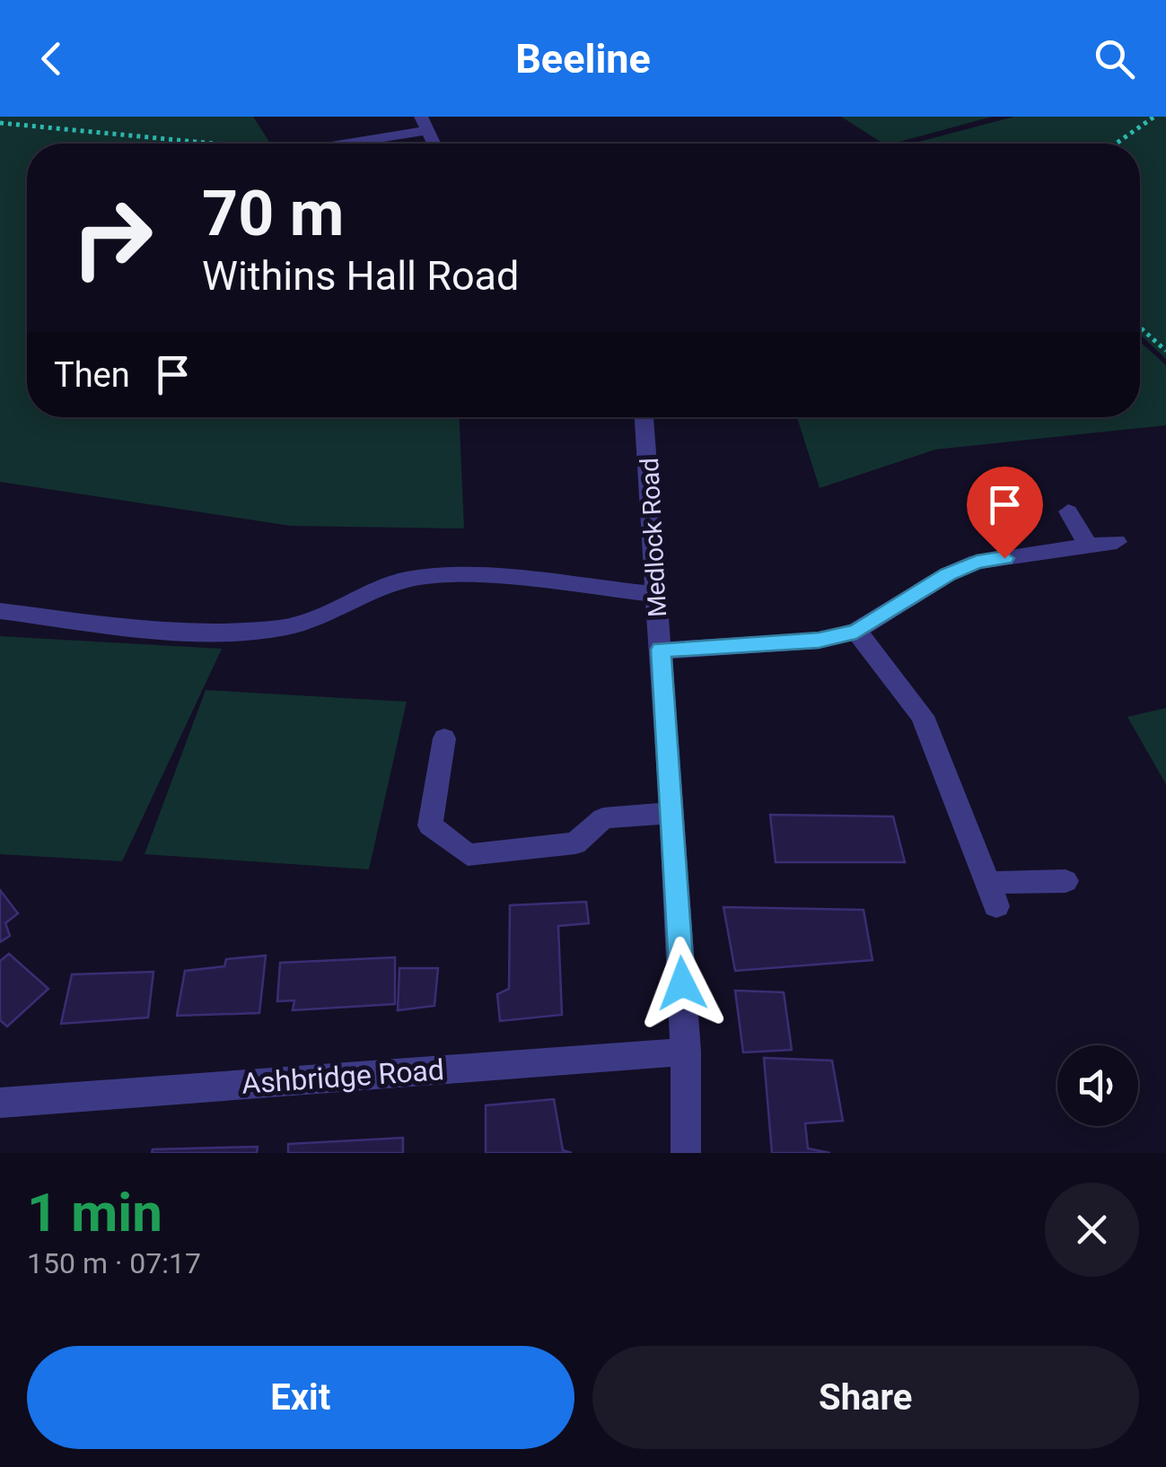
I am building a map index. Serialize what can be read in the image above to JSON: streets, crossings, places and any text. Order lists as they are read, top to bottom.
{
  "streets": {
    "street": ["Medlock Road", "Ashbridge Road"]
  },
  "crossings": [
    ["Medlock Road", "Ashbridge Road"]
  ],
  "page": {
    "header": "Beeline",
    "turn": ["70 m", "Withins Hall Road"],
    "then": "Then",
    "heading": ["1 min", "150 m · 07:17"],
    "buttons": ["Exit", "Share"]
  }
}
